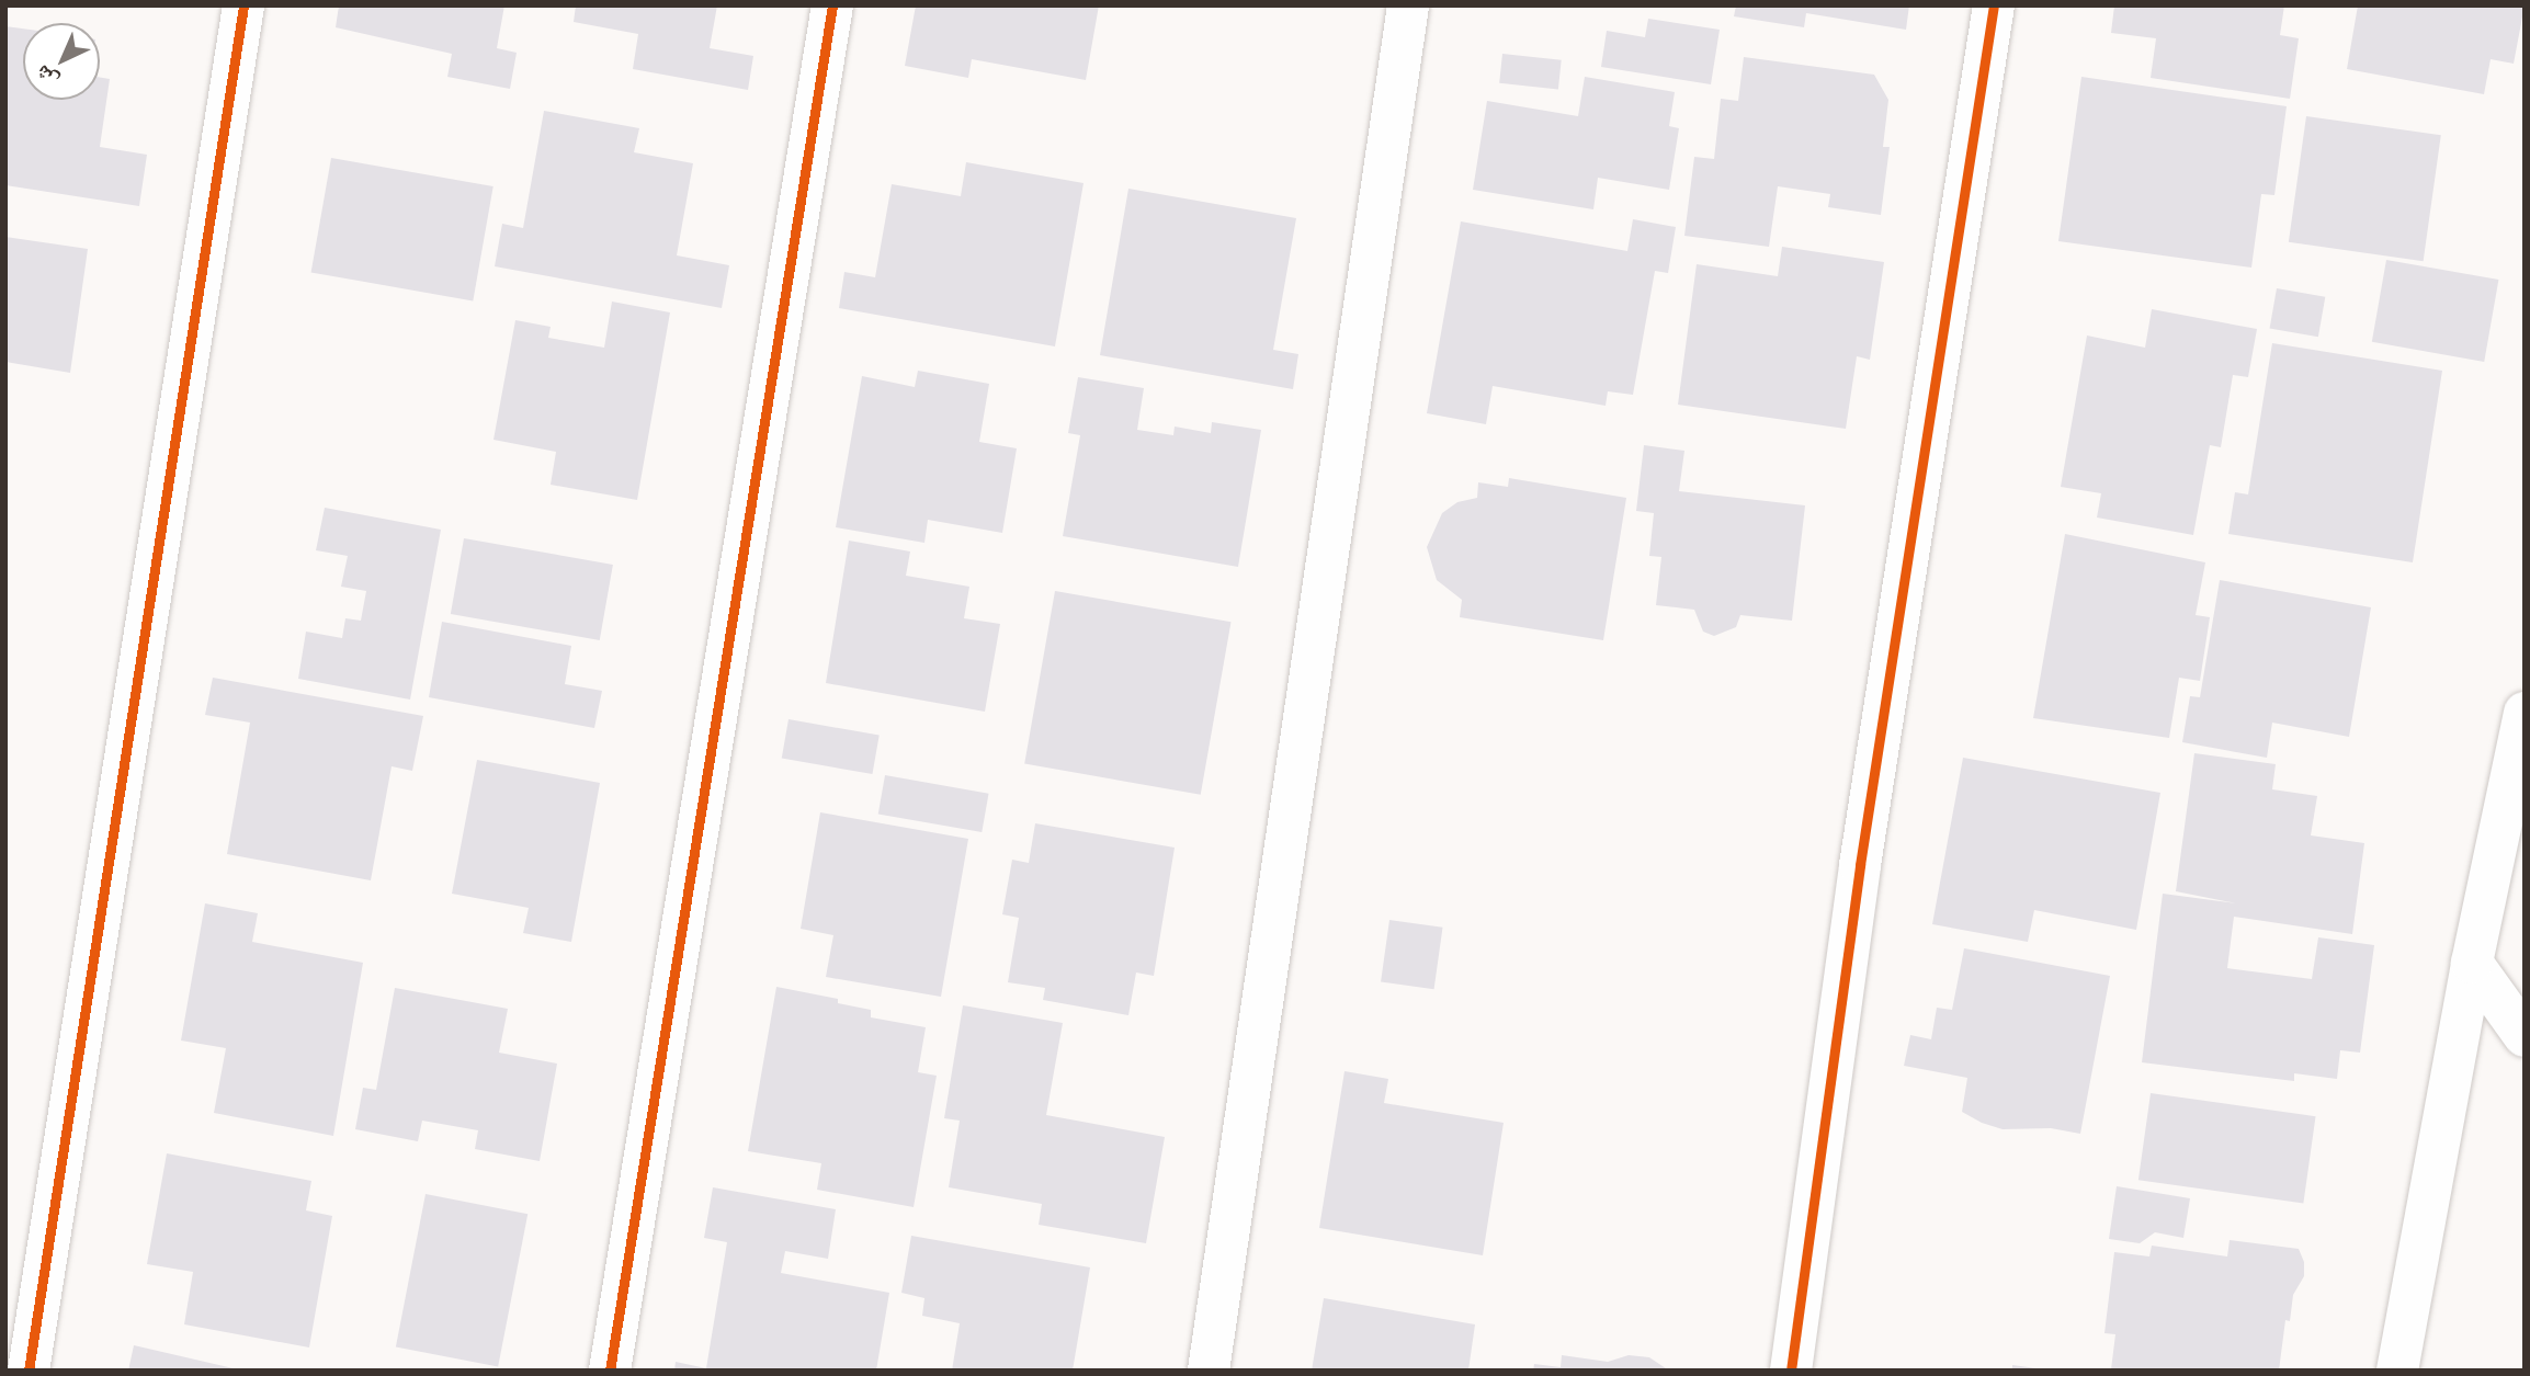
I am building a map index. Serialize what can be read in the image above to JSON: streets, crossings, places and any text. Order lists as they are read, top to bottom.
{
  "north": "bottom left"
}
